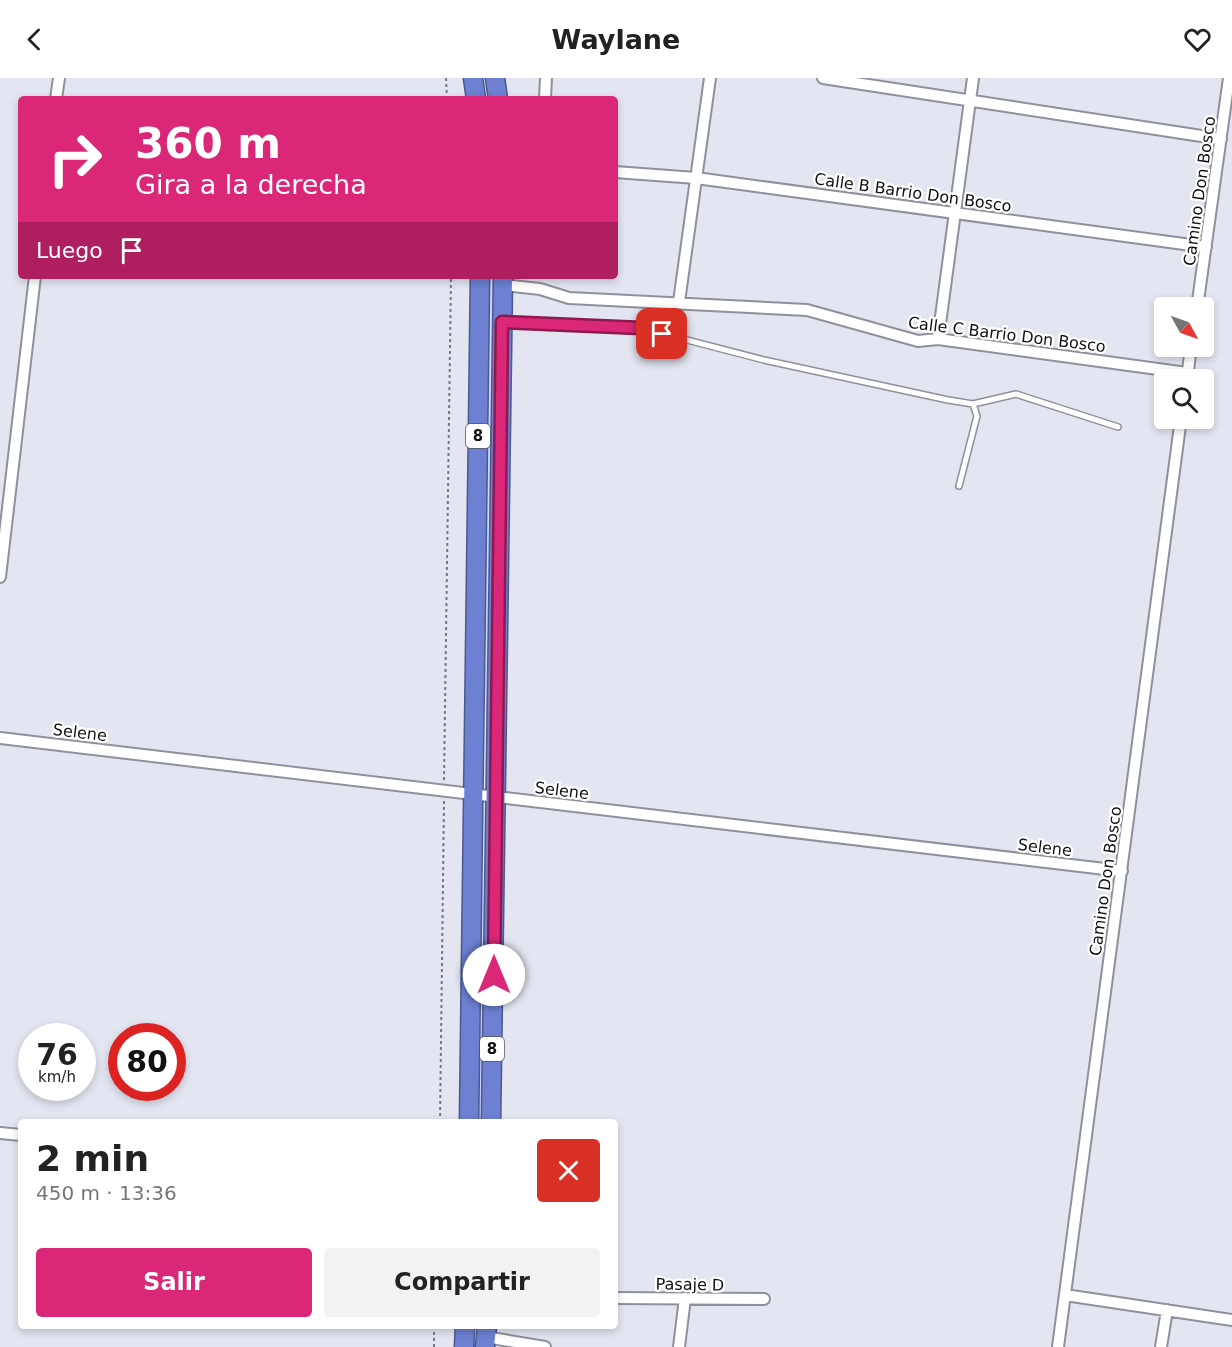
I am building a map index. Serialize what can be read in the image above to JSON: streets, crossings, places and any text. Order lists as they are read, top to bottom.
{
  "streets": {
    "highway": ["8"],
    "street": [
      "Camino Don Bosco",
      "Calle B Barrio Don Bosco",
      "Calle C Barrio Don Bosco",
      "Selene",
      "Pasaje D"
    ]
  },
  "crossings": [
    ["Camino Don Bosco", "Calle B Barrio Don Bosco"],
    ["Camino Don Bosco", "Selene"],
    ["Calle C Barrio Don Bosco", "8"],
    ["8", "Selene"]
  ],
  "north": "bottom right",
  "page": {
    "header": "Waylane",
    "turn": ["360 m", "Gira a la derecha"],
    "then": "Luego",
    "speed": "76 km/h",
    "limit": "80",
    "heading": ["2 min", "450 m · 13:36"],
    "buttons": ["Salir", "Compartir"]
  }
}
